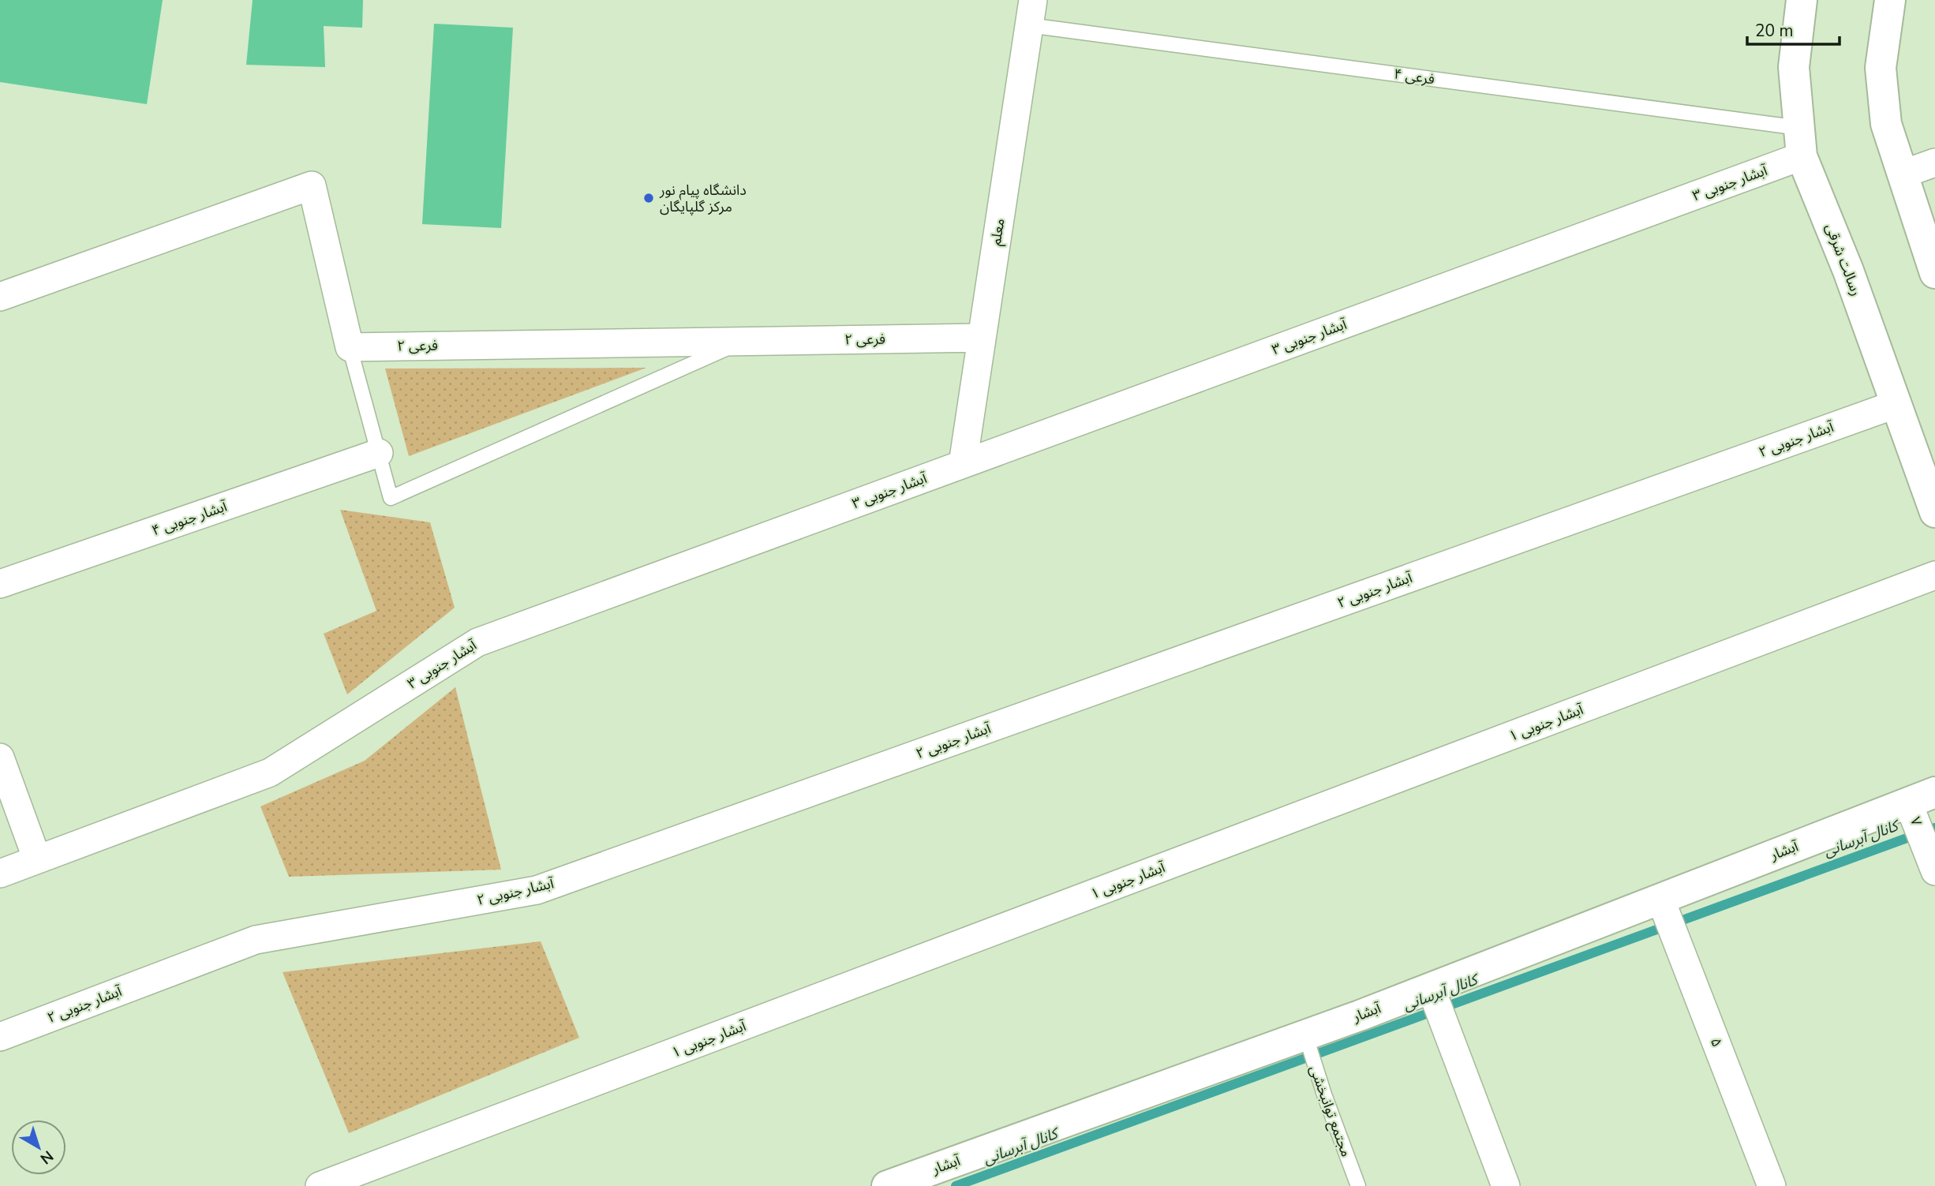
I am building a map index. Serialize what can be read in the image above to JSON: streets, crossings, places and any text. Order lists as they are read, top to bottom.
{
  "streets": {
    "street": [
      "آبشار جنوبی ۳",
      "معلم",
      "رسالت شرقی",
      "فرعی ۲",
      "آبشار جنوبی ۲",
      "آبشار جنوبی ۴",
      "آبشار جنوبی ۱",
      "۷",
      "آبشار",
      "۵"
    ],
    "lane": ["فرعی ۴", "مجتمع توانبخشى"]
  },
  "crossings": [
    ["فرعی ۴", "آبشار جنوبی ۳"],
    ["فرعی ۴", "معلم"],
    ["فرعی ۴", "رسالت شرقی"],
    ["آبشار جنوبی ۳", "معلم"],
    ["آبشار جنوبی ۳", "رسالت شرقی"],
    ["معلم", "فرعی ۲"],
    ["رسالت شرقی", "آبشار جنوبی ۲"],
    ["۷", "آبشار"],
    ["آبشار", "۵"],
    ["آبشار", "مجتمع توانبخشى"]
  ],
  "water": ["کانال آبرسانی"],
  "places": ["دانشگاه پیام نور مرکز گلپایگان"],
  "scale_bar": "20 m",
  "north": "bottom right"
}
